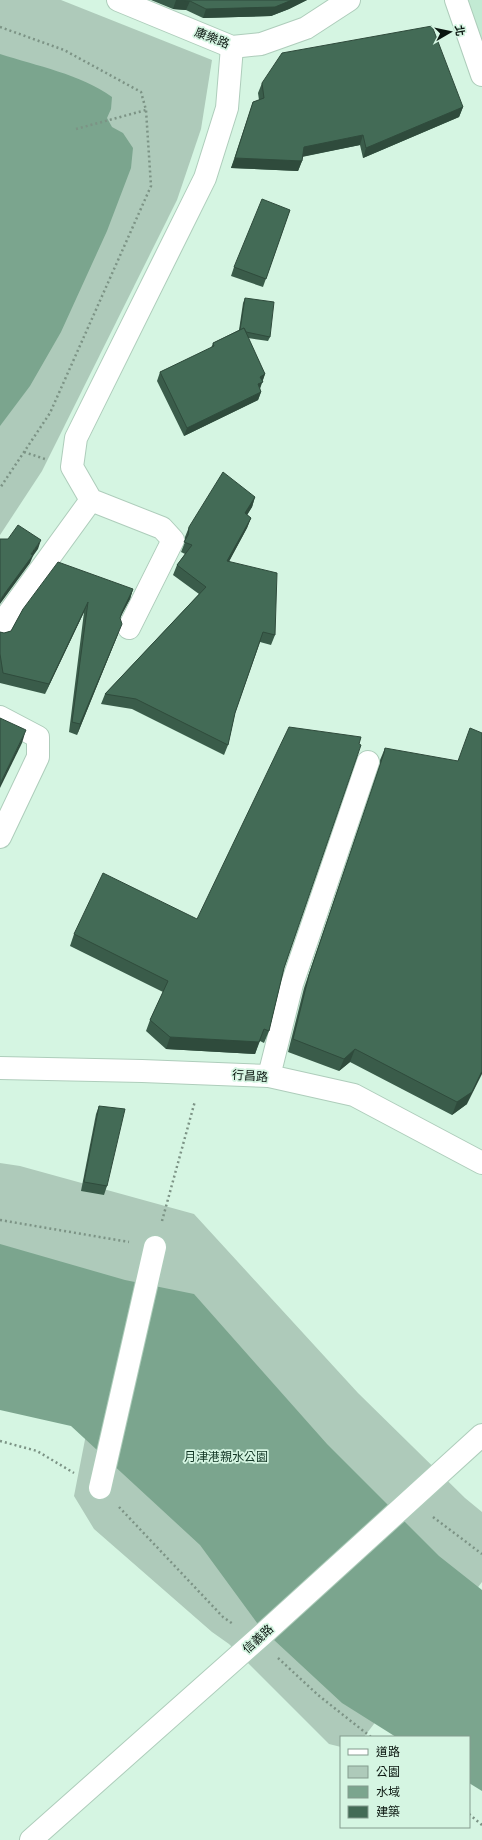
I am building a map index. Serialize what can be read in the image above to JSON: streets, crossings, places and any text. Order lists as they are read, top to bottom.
{
  "streets": {
    "street": ["康樂路", "行昌路", "信義路"]
  },
  "parks": ["月津港親水公園"],
  "legend": [
    "道路",
    "公園",
    "水域",
    "建築"
  ],
  "north": "right"
}
